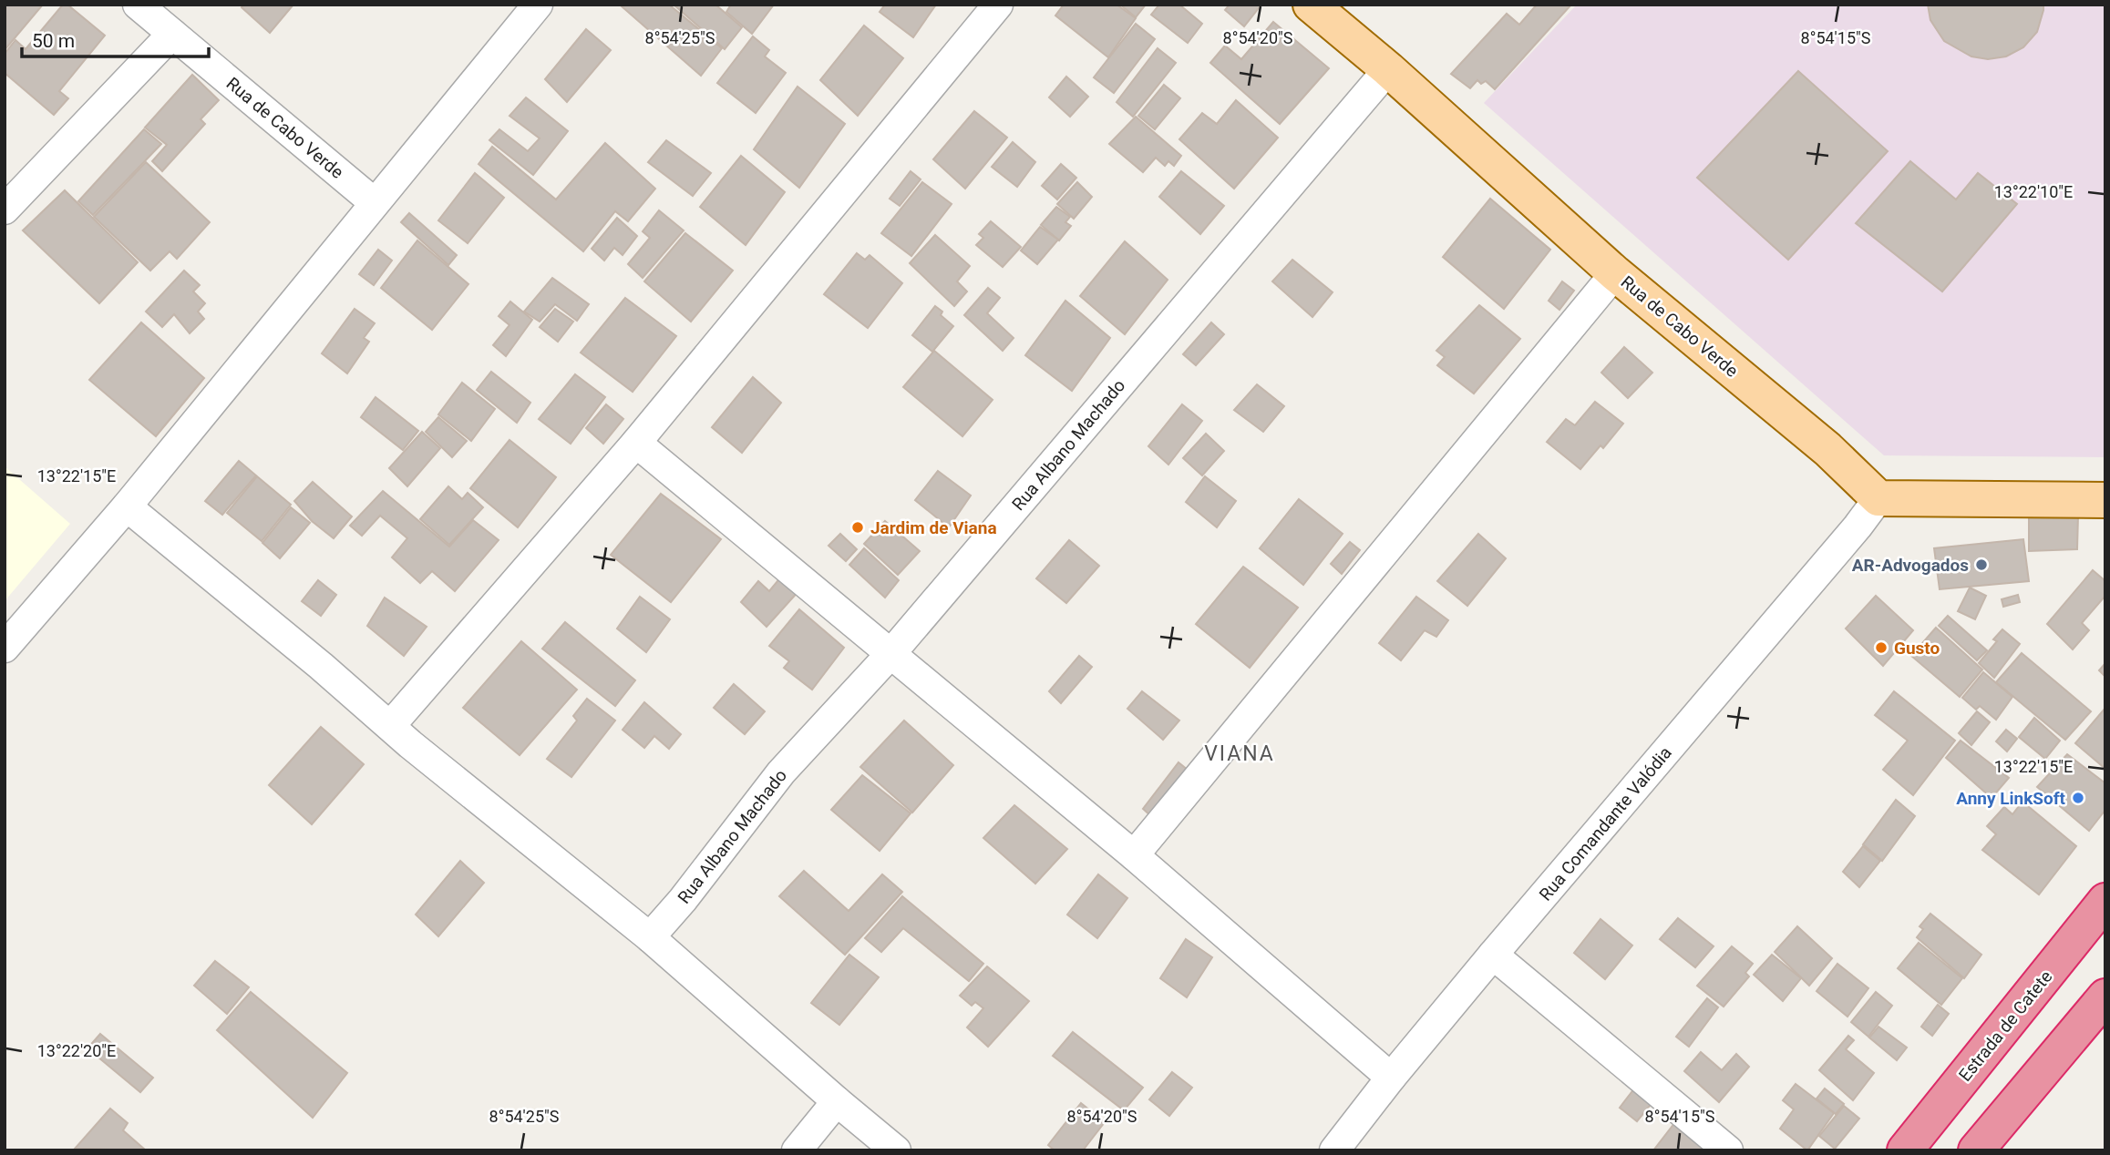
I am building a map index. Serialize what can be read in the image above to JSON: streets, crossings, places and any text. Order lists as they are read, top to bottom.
{
  "streets": {
    "highway": ["Estrada de Catete"],
    "main road": ["Rua de Cabo Verde"],
    "street": ["Rua Albano Machado", "Rua Comandante Valódia"]
  },
  "crossings": [
    ["Rua de Cabo Verde", "Rua Albano Machado"],
    ["Rua de Cabo Verde", "Rua Comandante Valódia"]
  ],
  "districts": ["VIANA"],
  "places": [
    "Jardim de Viana",
    "AR-Advogados",
    "Gusto",
    "Anny LinkSoft"
  ],
  "scale_bar": "50 m",
  "coordinates": [
    "8°54'25\"S",
    "8°54'20\"S",
    "8°54'15\"S",
    "13°22'10\"E",
    "13°22'15\"E",
    "13°22'20\"E"
  ]
}
